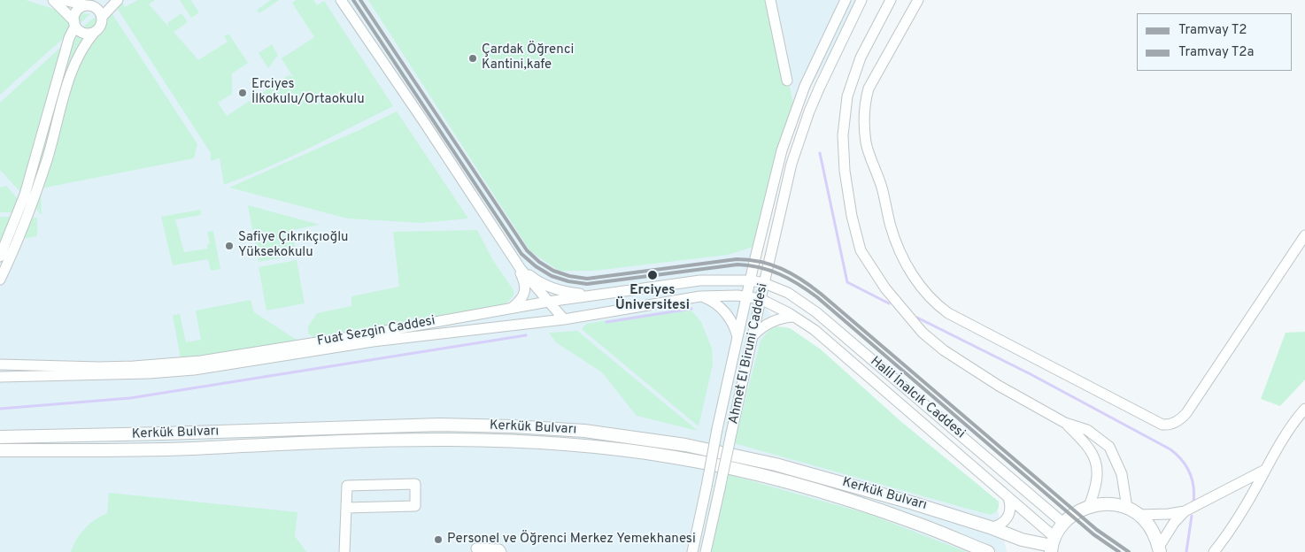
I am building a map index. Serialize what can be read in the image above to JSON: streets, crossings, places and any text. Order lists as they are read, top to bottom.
{
  "streets": {
    "main road": ["Kerkük Bulvarı"],
    "street": ["Fuat Sezgin Caddesi", "Ahmet El Biruni Caddesi", "Halil İnalcık Caddesi"]
  },
  "crossings": [
    ["Fuat Sezgin Caddesi", "Ahmet El Biruni Caddesi"],
    ["Fuat Sezgin Caddesi", "Halil İnalcık Caddesi"],
    ["Ahmet El Biruni Caddesi", "Halil İnalcık Caddesi"],
    ["Halil İnalcık Caddesi", "Kerkük Bulvarı"]
  ],
  "places": [
    "Çardak Öğrenci Kantini,kafe",
    "Erciyes İlkokulu/Ortaokulu",
    "Safiye Çıkrıkçıoğlu Yüksekokulu",
    "Erciyes Üniversitesi",
    "Personel ve Öğrenci Merkez Yemekhanesi"
  ],
  "lines": ["tram line T2", "tram line T2a"],
  "legend": ["Tramvay T2", "Tramvay T2a"]
}
